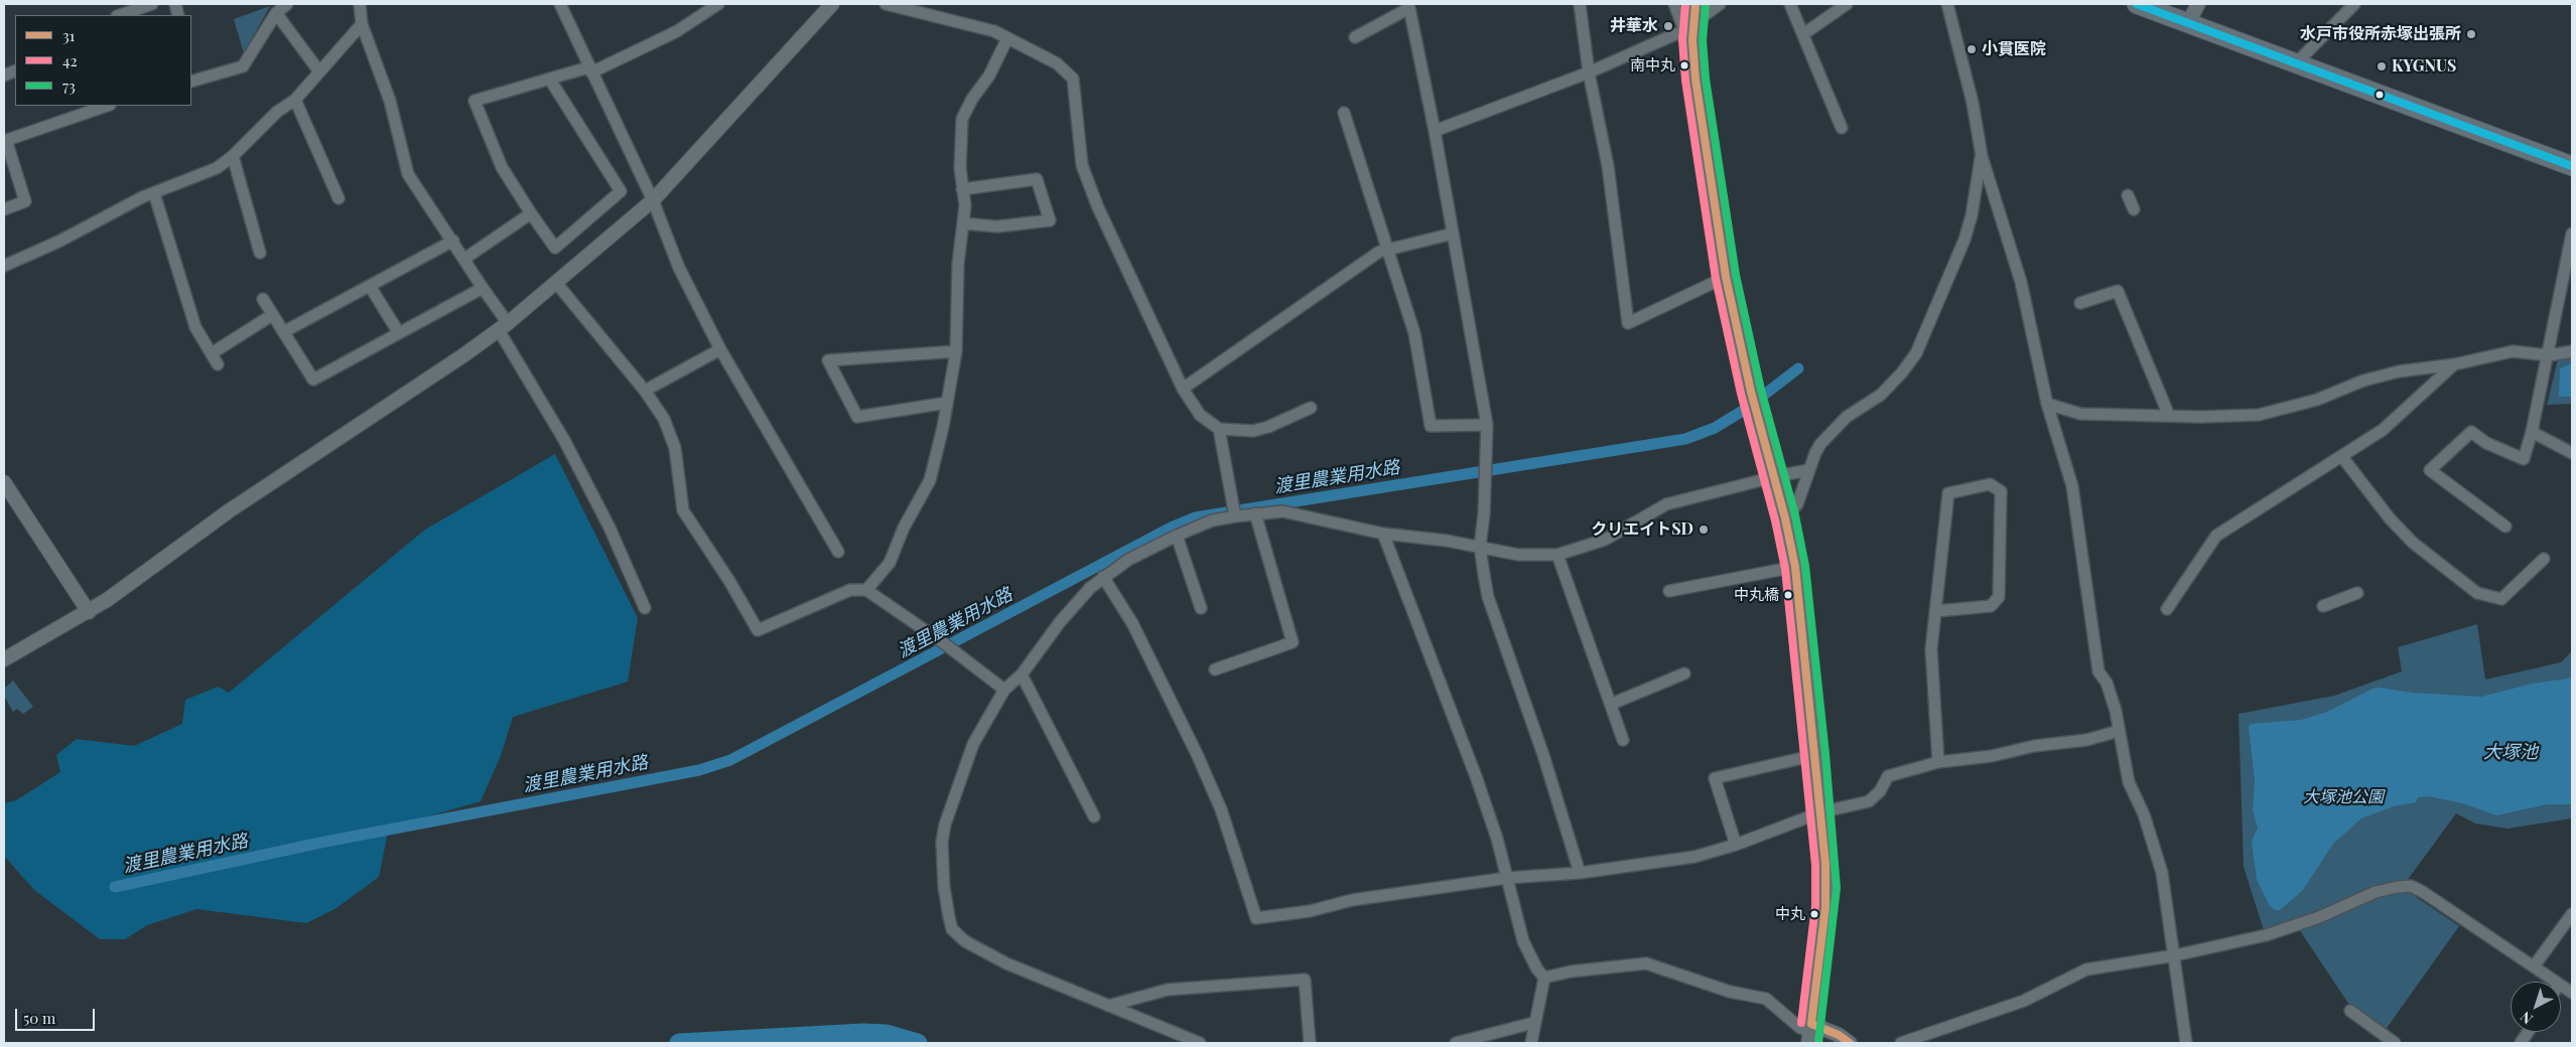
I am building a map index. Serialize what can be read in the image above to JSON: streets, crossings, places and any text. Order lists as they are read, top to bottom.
{
  "water": ["渡里農業用水路", "大塚池"],
  "parks": ["大塚池公園"],
  "places": [
    "井華水",
    "水戸市役所赤塚出張所",
    "小貫医院",
    "南中丸",
    "KYGNUS",
    "クリエイトSD",
    "中丸橋",
    "中丸"
  ],
  "lines": ["transit line 31", "transit line 42", "transit line 73"],
  "legend": ["31", "42", "73"],
  "scale_bar": "50 m",
  "north": "bottom left"
}
